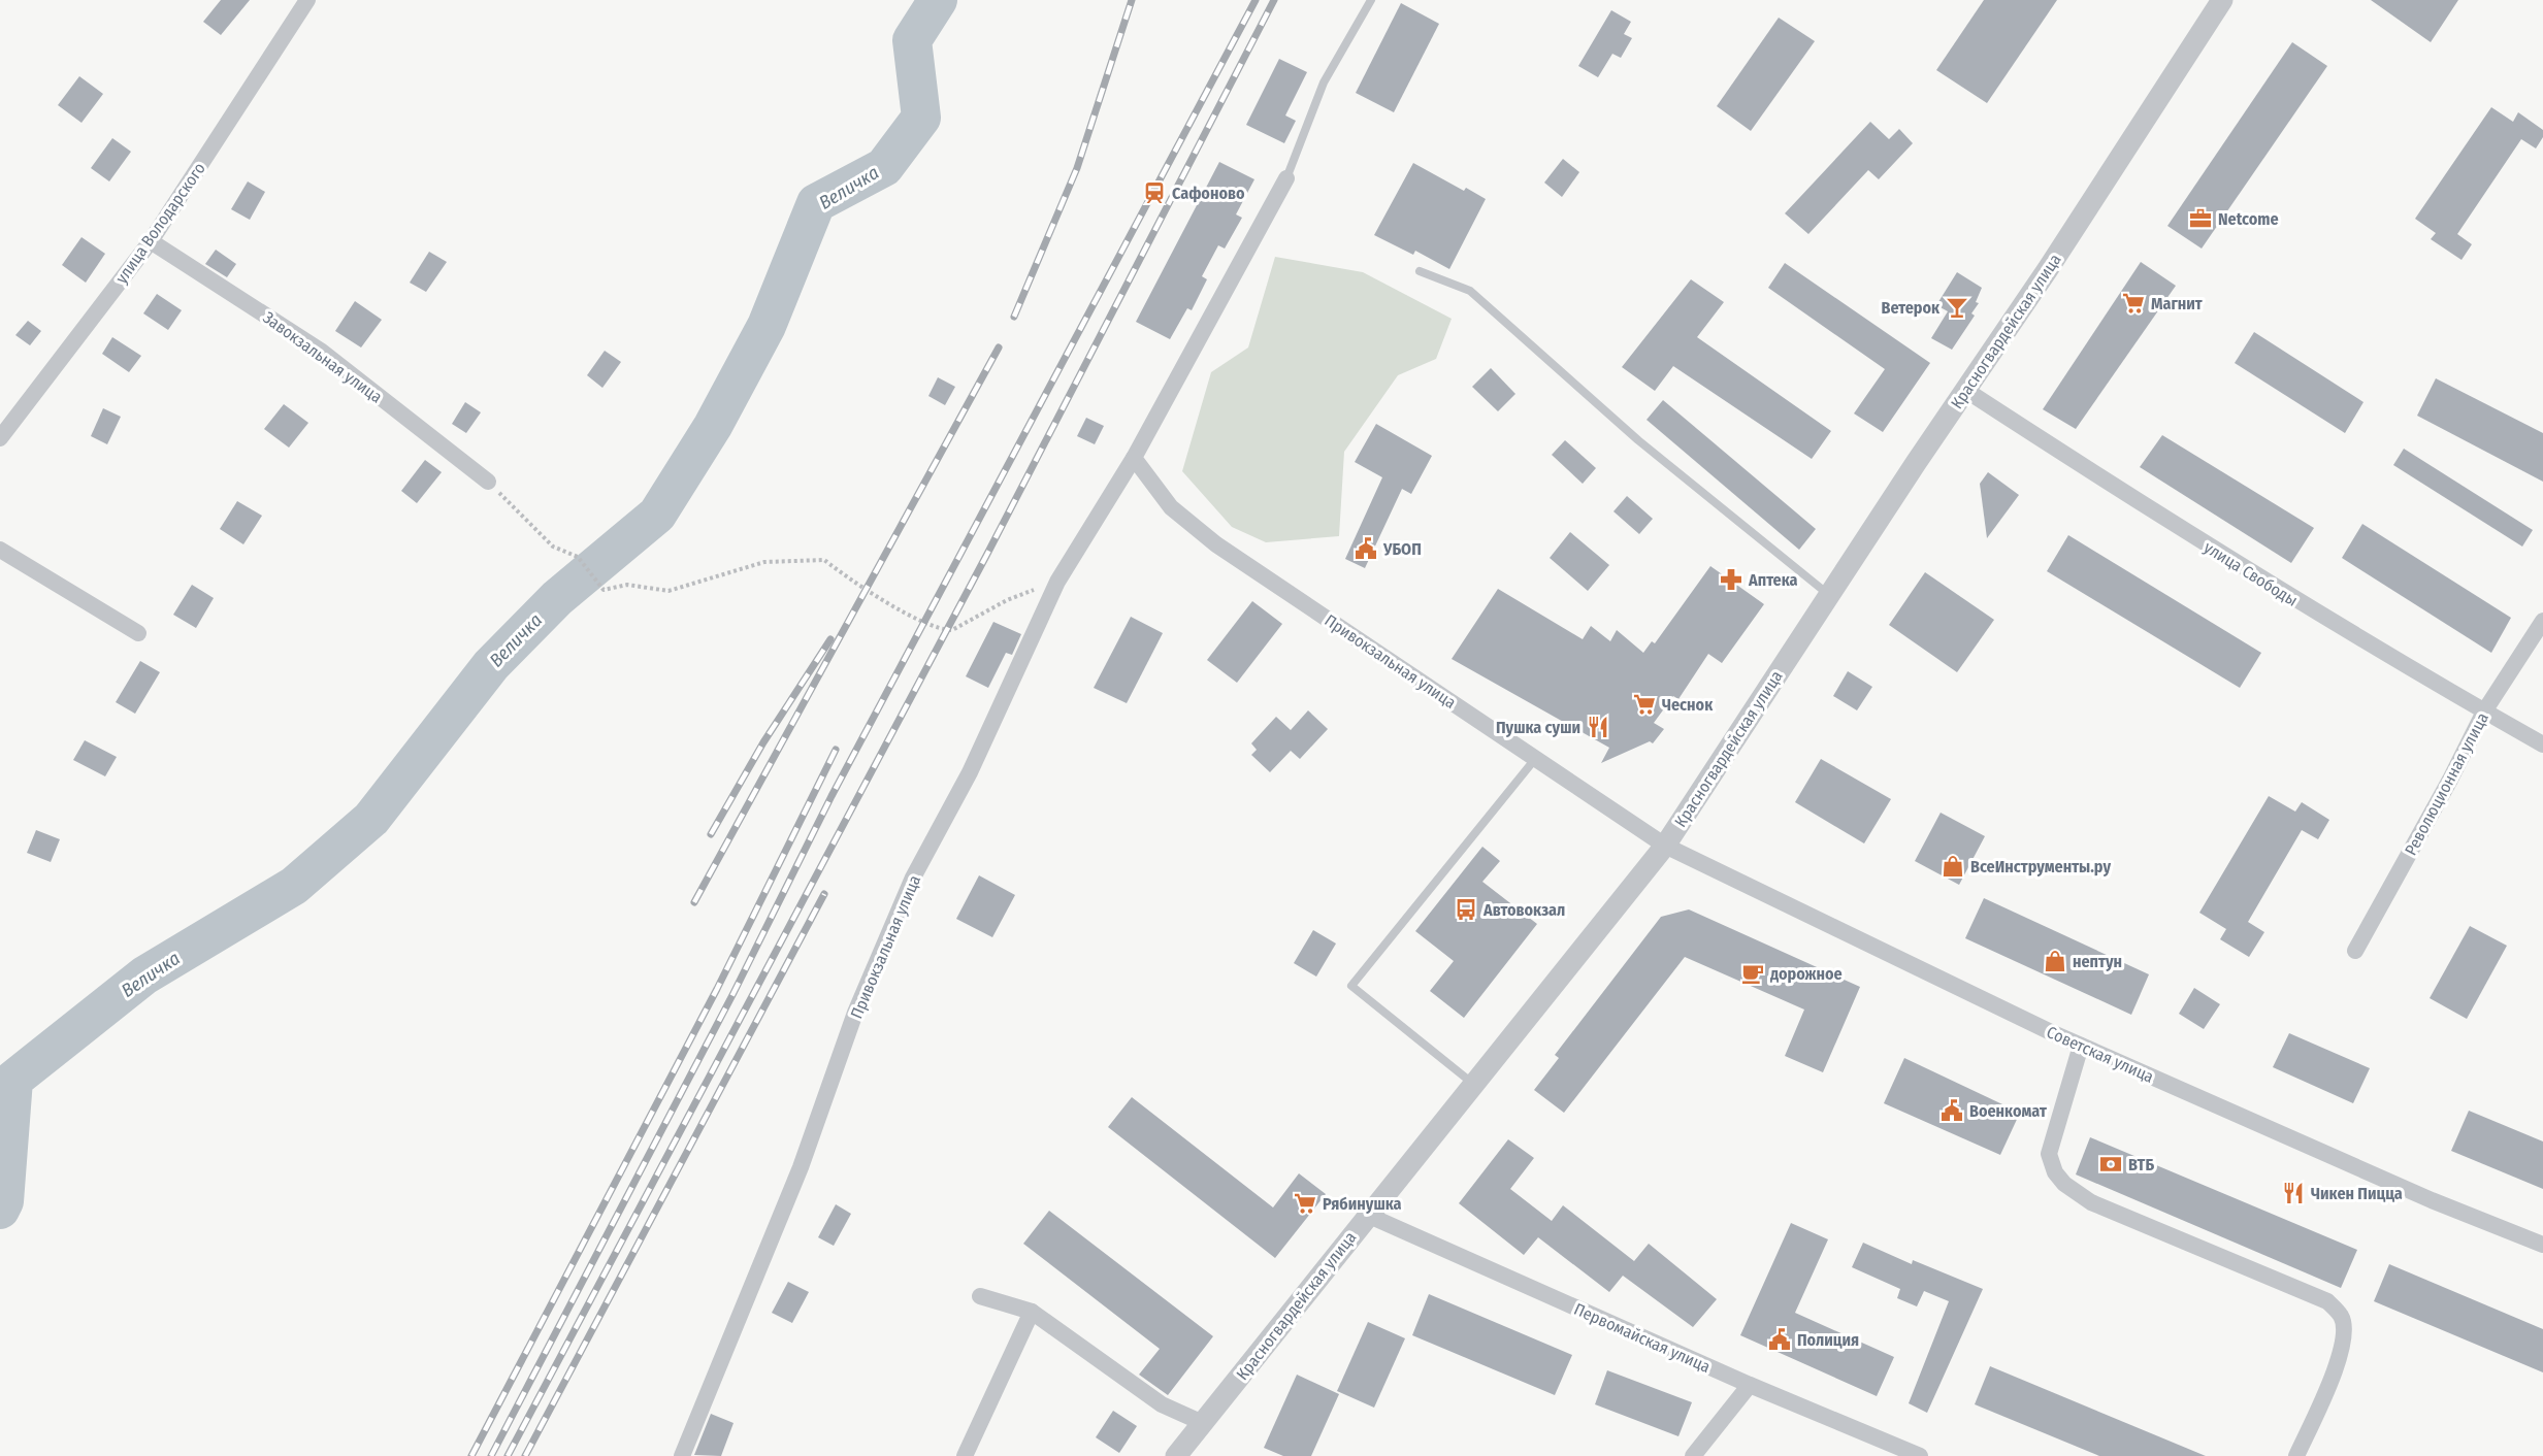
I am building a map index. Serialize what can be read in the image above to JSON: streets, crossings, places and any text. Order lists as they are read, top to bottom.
{
  "streets": {
    "street": [
      "улица Володарского",
      "Красногвардейская улица",
      "Завокзальная улица",
      "улица Свободы",
      "Привокзальная улица",
      "Революционная улица",
      "Советская улица",
      "Первомайская улица"
    ]
  },
  "crossings": [
    ["улица Володарского", "Завокзальная улица"],
    ["Красногвардейская улица", "улица Свободы"],
    ["Красногвардейская улица", "Привокзальная улица"],
    ["Красногвардейская улица", "Советская улица"],
    ["Красногвардейская улица", "Первомайская улица"],
    ["улица Свободы", "Революционная улица"],
    ["Привокзальная улица", "Советская улица"]
  ],
  "water": ["Величка"],
  "places": {
    "station": ["Сафоново"],
    "office": ["Netcome"],
    "supermarket": ["Магнит", "Чеснок", "Рябинушка"],
    "bar": ["Ветерок"],
    "public building": ["УБОП", "Военкомат", "Полиция"],
    "pharmacy": ["Аптека"],
    "restaurant": ["Пушка суши", "Чикен Пицца"],
    "shop": ["ВсеИнструменты.ру", "нептун"],
    "bus stop": ["Автовокзал"],
    "cafe": ["дорожное"],
    "bank": ["ВТБ"]
  }
}
